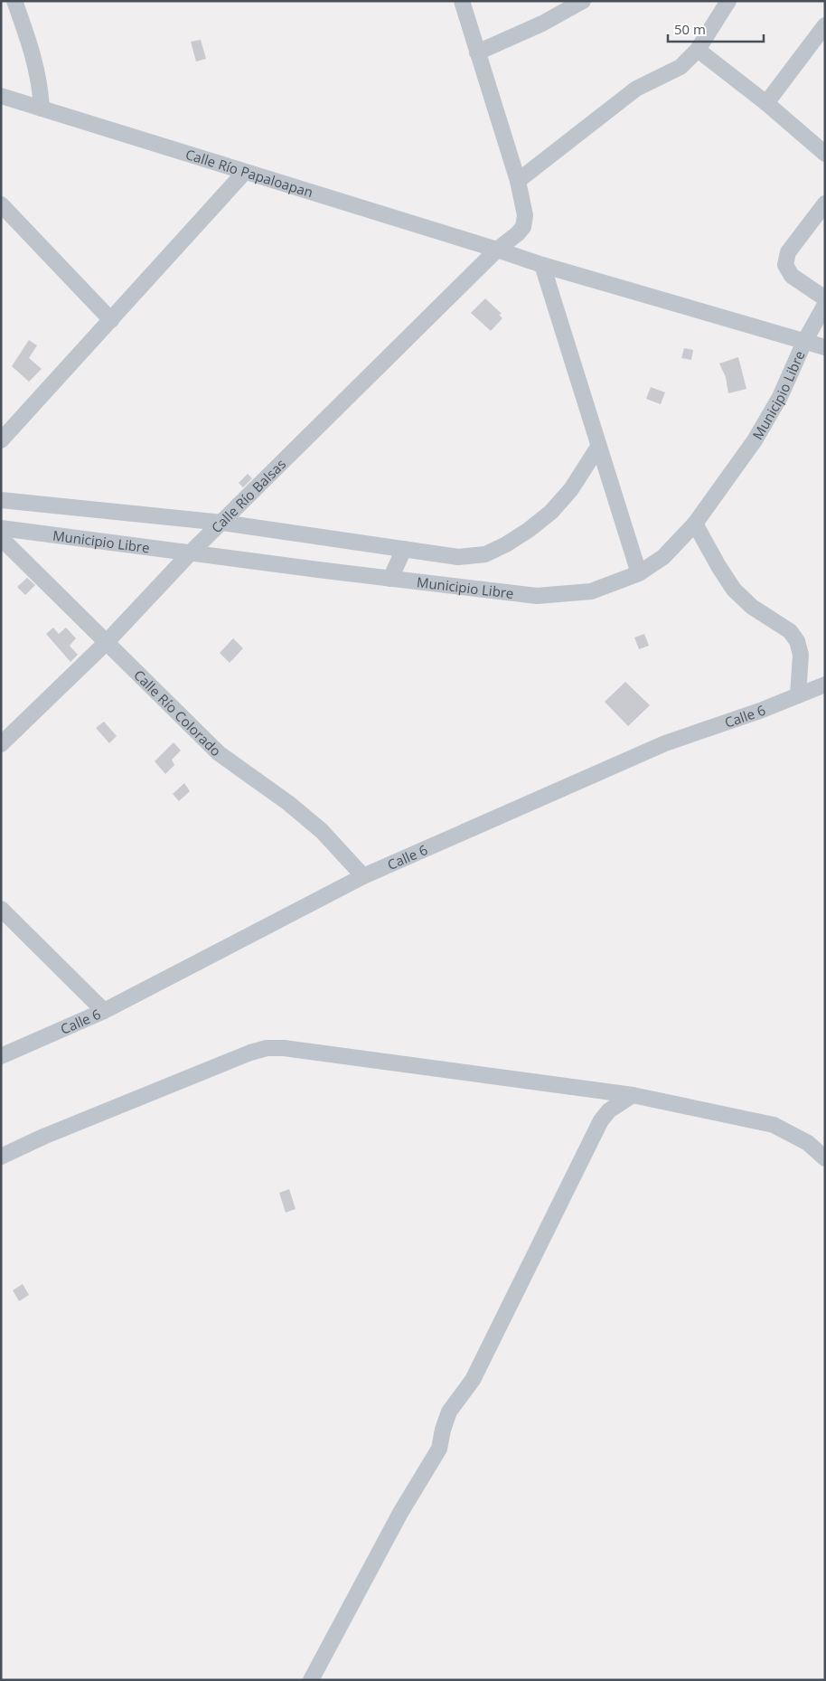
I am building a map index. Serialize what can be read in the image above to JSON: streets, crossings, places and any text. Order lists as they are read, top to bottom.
{
  "streets": {
    "street": [
      "Calle Río Papaloapan",
      "Municipio Libre",
      "Calle Río Balsas",
      "Calle Río Colorado",
      "Calle 6"
    ]
  },
  "crossings": [
    ["Calle Río Papaloapan", "Municipio Libre"],
    ["Calle Río Papaloapan", "Calle Río Balsas"],
    ["Municipio Libre", "Calle Río Balsas"],
    ["Calle Río Balsas", "Calle Río Colorado"],
    ["Calle Río Colorado", "Calle 6"]
  ],
  "scale_bar": "50 m"
}
